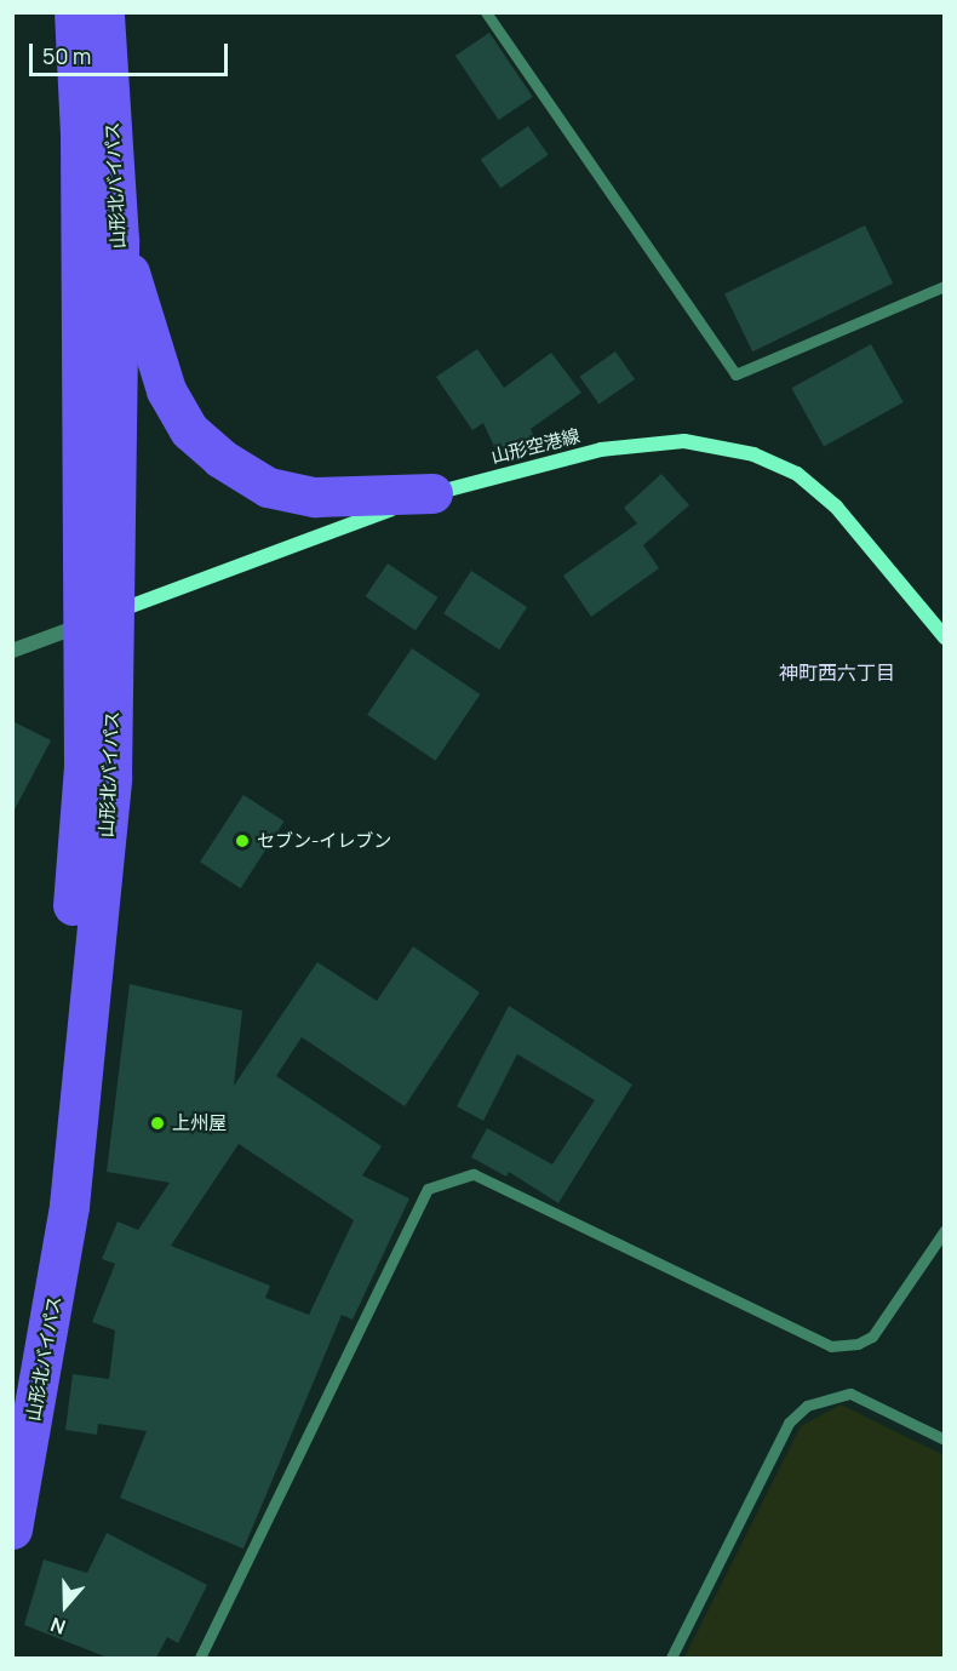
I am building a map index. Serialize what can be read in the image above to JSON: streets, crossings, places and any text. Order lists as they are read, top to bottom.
{
  "streets": {
    "highway": ["山形北バイパス"],
    "main road": ["山形空港線"]
  },
  "crossings": [
    ["山形北バイパス", "山形空港線"]
  ],
  "districts": ["神町西六丁目"],
  "places": ["セブン-イレブン", "上州屋"],
  "scale_bar": "50 m",
  "north": "bottom"
}
